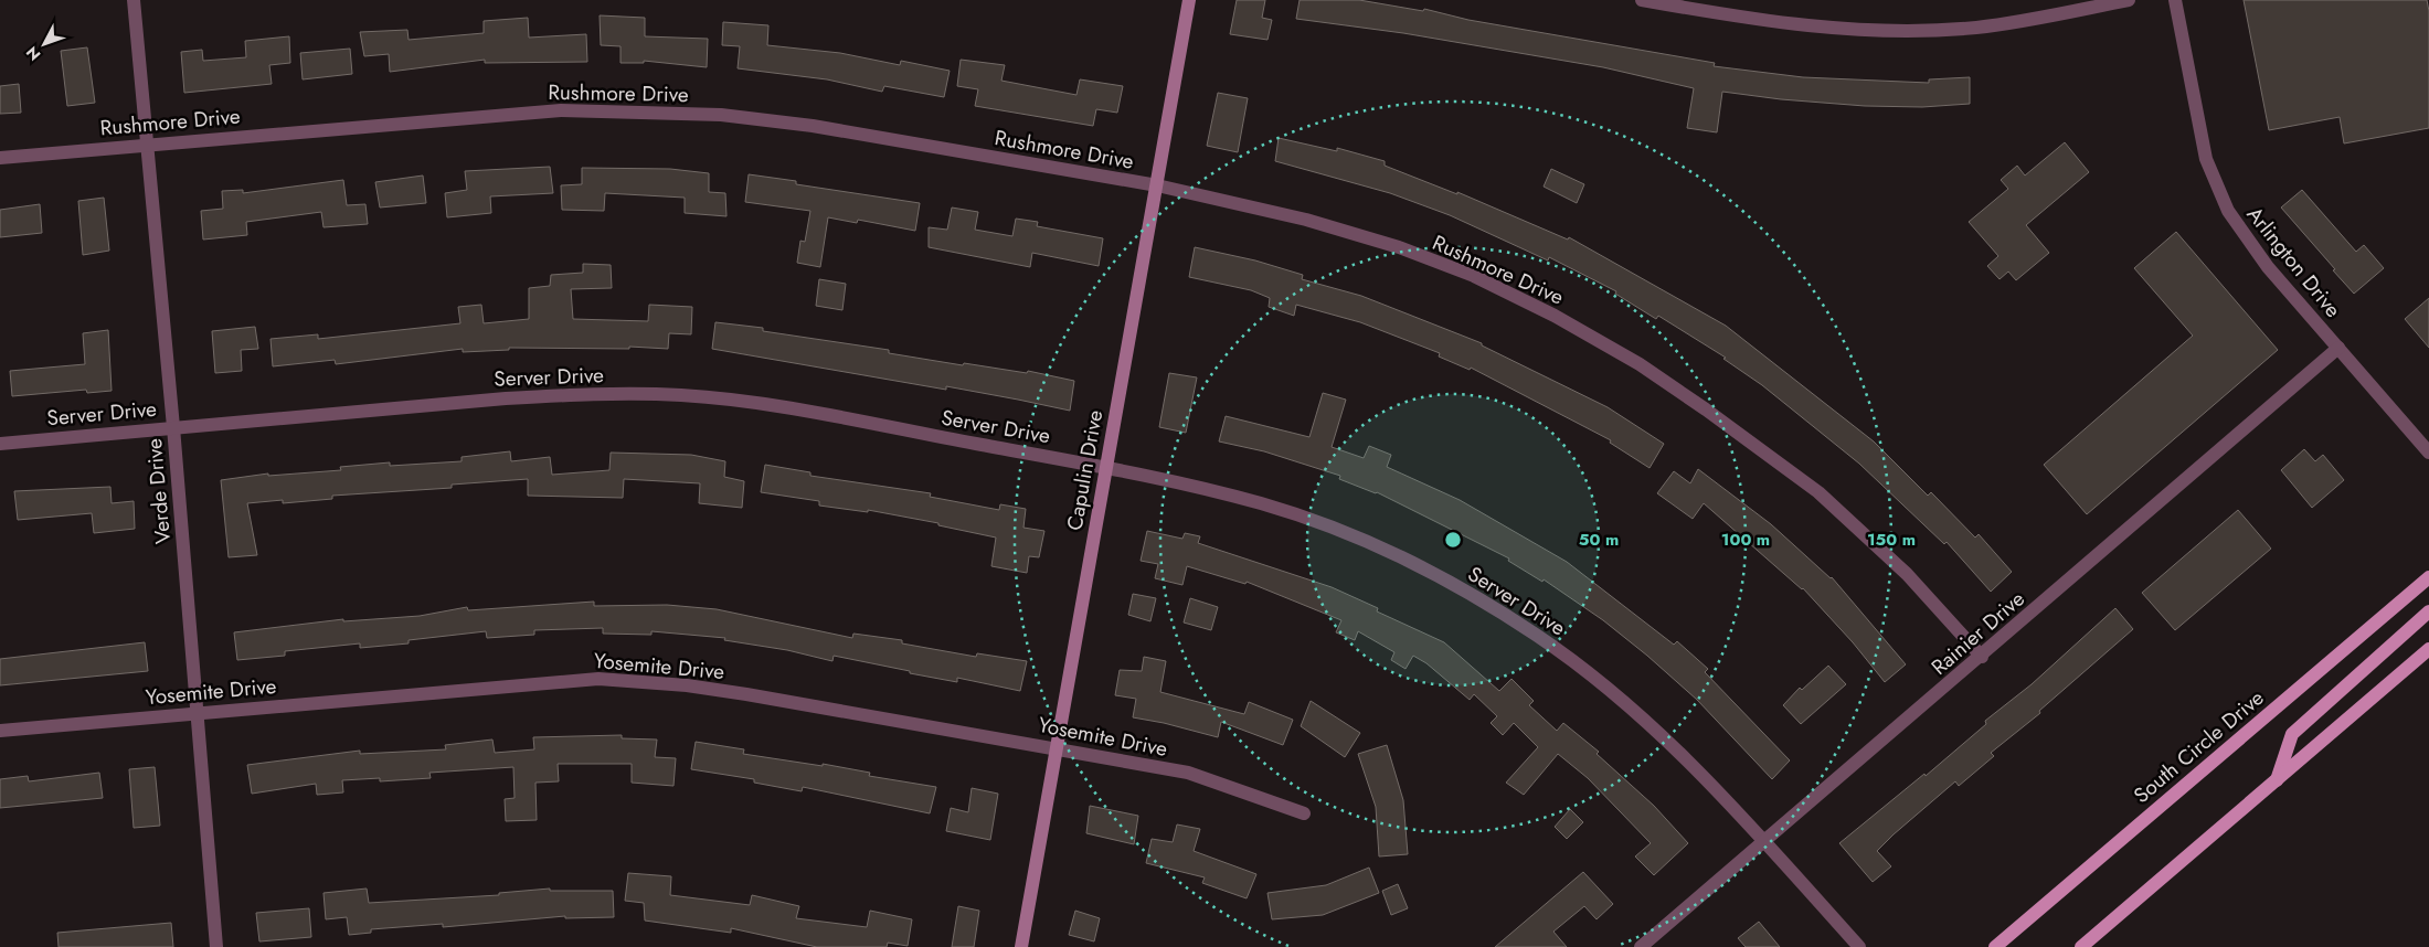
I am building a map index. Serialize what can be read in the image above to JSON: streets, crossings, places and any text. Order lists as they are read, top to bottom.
{
  "streets": {
    "main road": ["South Circle Drive"],
    "street": [
      "Rushmore Drive",
      "Arlington Drive",
      "Server Drive",
      "Capulin Drive",
      "Verde Drive",
      "Rainier Drive",
      "Yosemite Drive"
    ]
  },
  "crossings": [
    ["Rushmore Drive", "Capulin Drive"],
    ["Rushmore Drive", "Verde Drive"],
    ["Rushmore Drive", "Rainier Drive"],
    ["Arlington Drive", "Rainier Drive"],
    ["Server Drive", "Capulin Drive"],
    ["Server Drive", "Verde Drive"],
    ["Server Drive", "Rainier Drive"],
    ["Capulin Drive", "Yosemite Drive"],
    ["Verde Drive", "Yosemite Drive"]
  ],
  "north": "bottom left",
  "rings": ["50 m", "100 m", "150 m"]
}
